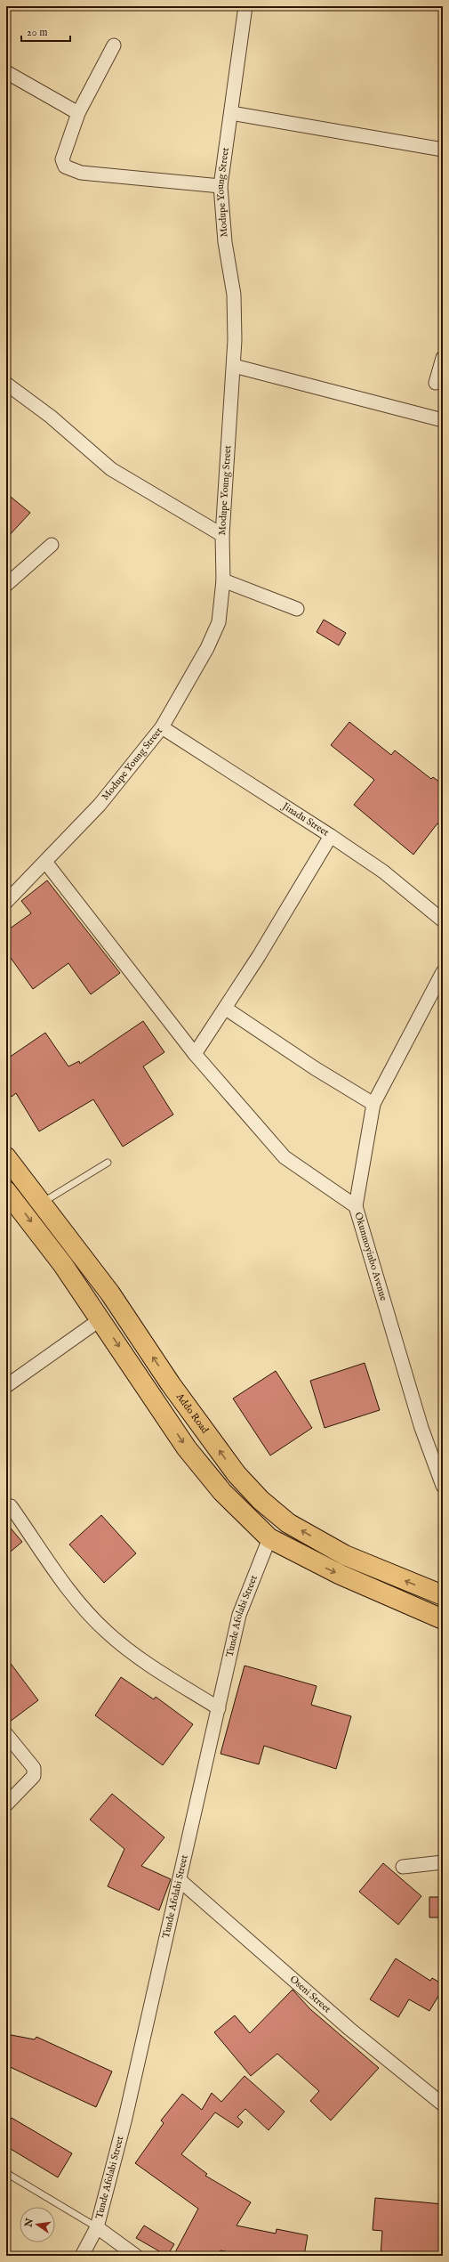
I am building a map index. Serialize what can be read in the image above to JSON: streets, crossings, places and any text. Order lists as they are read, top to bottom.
{
  "streets": {
    "main road": ["Addo Road"],
    "street": [
      "Modupe Young Street",
      "Jinadu Street",
      "Okunmoyinbo Avenue",
      "Tunde Afolabi Street",
      "Oseni Street"
    ]
  },
  "crossings": [
    ["Modupe Young Street", "Jinadu Street"],
    ["Tunde Afolabi Street", "Oseni Street"]
  ],
  "scale_bar": "20 m",
  "north": "left"
}
